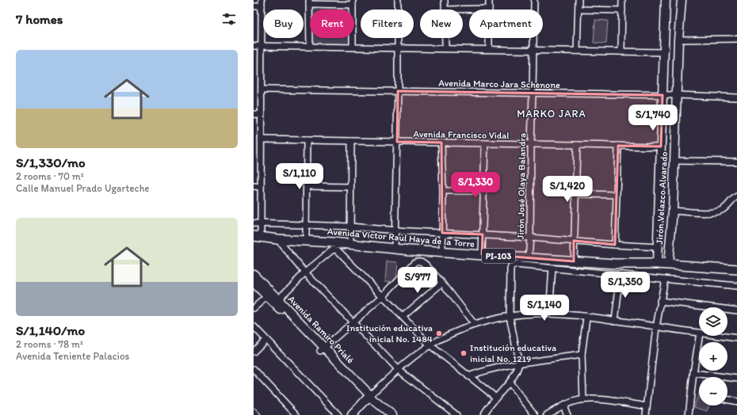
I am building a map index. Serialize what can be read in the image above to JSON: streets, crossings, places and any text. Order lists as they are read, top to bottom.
{
  "streets": {
    "main road": ["Avenida Víctor Raúl Haya de la Torre", "PI-103"],
    "street": [
      "Avenida Marco Jara Schenone",
      "Avenida Francisco Vidal",
      "Jirón José Olaya Balandra",
      "Jirón Velazco Alvarado",
      "Avenida Ramiro Prialé"
    ]
  },
  "crossings": [
    ["Avenida Marco Jara Schenone", "Jirón José Olaya Balandra"],
    ["Avenida Marco Jara Schenone", "Jirón Velazco Alvarado"],
    ["Avenida Francisco Vidal", "Jirón José Olaya Balandra"],
    ["Avenida Francisco Vidal", "Jirón Velazco Alvarado"],
    ["Jirón José Olaya Balandra", "Avenida Víctor Raúl Haya de la Torre"],
    ["Jirón Velazco Alvarado", "Avenida Víctor Raúl Haya de la Torre"]
  ],
  "districts": ["MARKO JARA"],
  "places": ["Institución educativa inicial No. 1484", "Institución educativa inicial No. 1219"],
  "page": {
    "heading": "7 homes",
    "chip": [
      "Buy",
      "Rent",
      "Filters",
      "New",
      "Apartment"
    ],
    "list": [
      {
        "name": "S/1,330/mo",
        "note": "2 rooms · 70 m² · Calle Manuel Prado Ugarteche"
      },
      {
        "name": "S/1,140/mo",
        "note": "2 rooms · 78 m² · Avenida Teniente Palacios"
      }
    ],
    "price": [
      "S/1,740",
      "S/1,110",
      "S/1,330",
      "S/1,420",
      "S/977",
      "S/1,350",
      "S/1,140"
    ],
    "map_buttons": ["+", "−"]
  }
}
